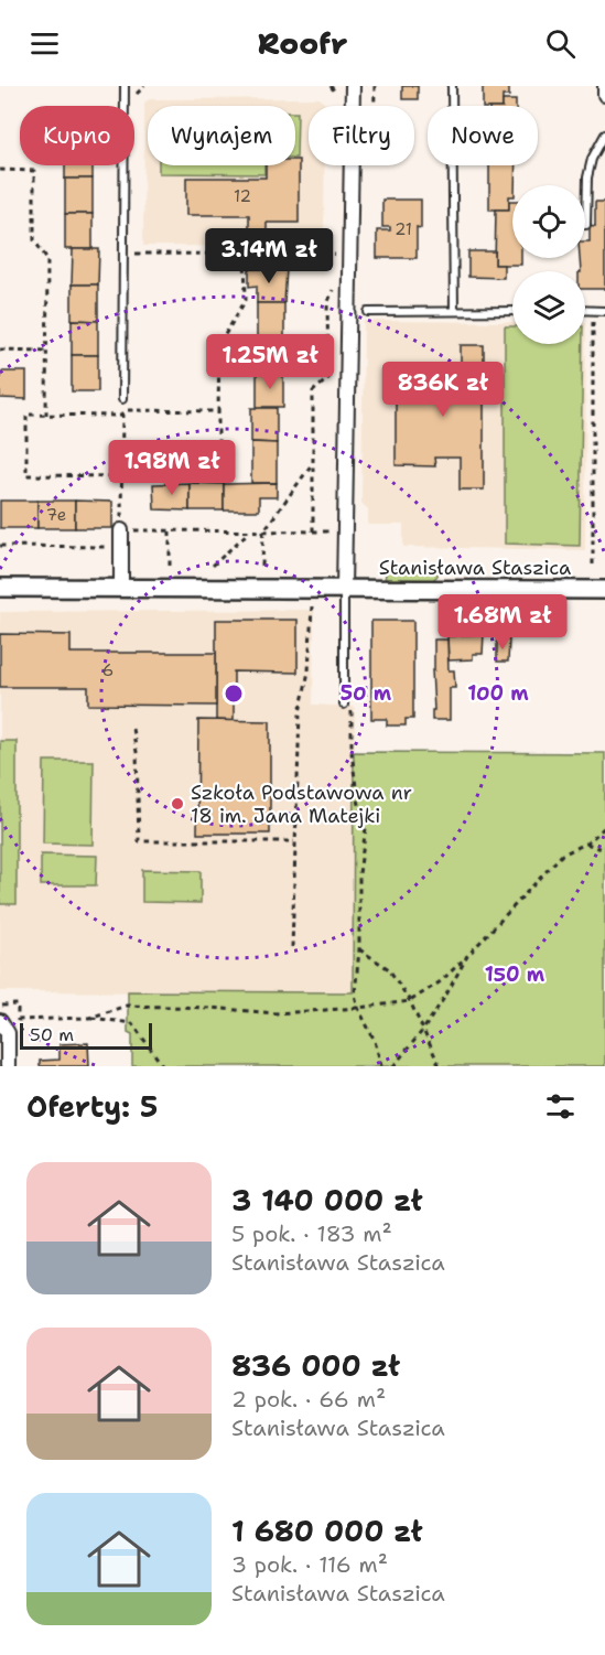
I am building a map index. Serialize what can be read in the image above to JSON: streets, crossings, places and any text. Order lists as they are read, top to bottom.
{
  "streets": {
    "street": ["Stanisława Staszica"]
  },
  "places": ["Szkoła Podstawowa nr 18 im. Jana Matejki"],
  "house_numbers": [
    "12",
    "21",
    "7e",
    "6"
  ],
  "scale_bar": "50 m",
  "page": {
    "header": "Roofr",
    "chip": [
      "Kupno",
      "Wynajem",
      "Filtry",
      "Nowe"
    ],
    "price": [
      "3.14M zł",
      "1.25M zł",
      "836K zł",
      "1.98M zł",
      "1.68M zł"
    ],
    "scale": "50 m",
    "heading": "Oferty: 5",
    "list": [
      {
        "name": "3 140 000 zł",
        "note": "5 pok. · 183 m² · Stanisława Staszica"
      },
      {
        "name": "836 000 zł",
        "note": "2 pok. · 66 m² · Stanisława Staszica"
      },
      {
        "name": "1 680 000 zł",
        "note": "3 pok. · 116 m² · Stanisława Staszica"
      }
    ]
  },
  "rings": ["50 m", "100 m", "150 m"]
}
